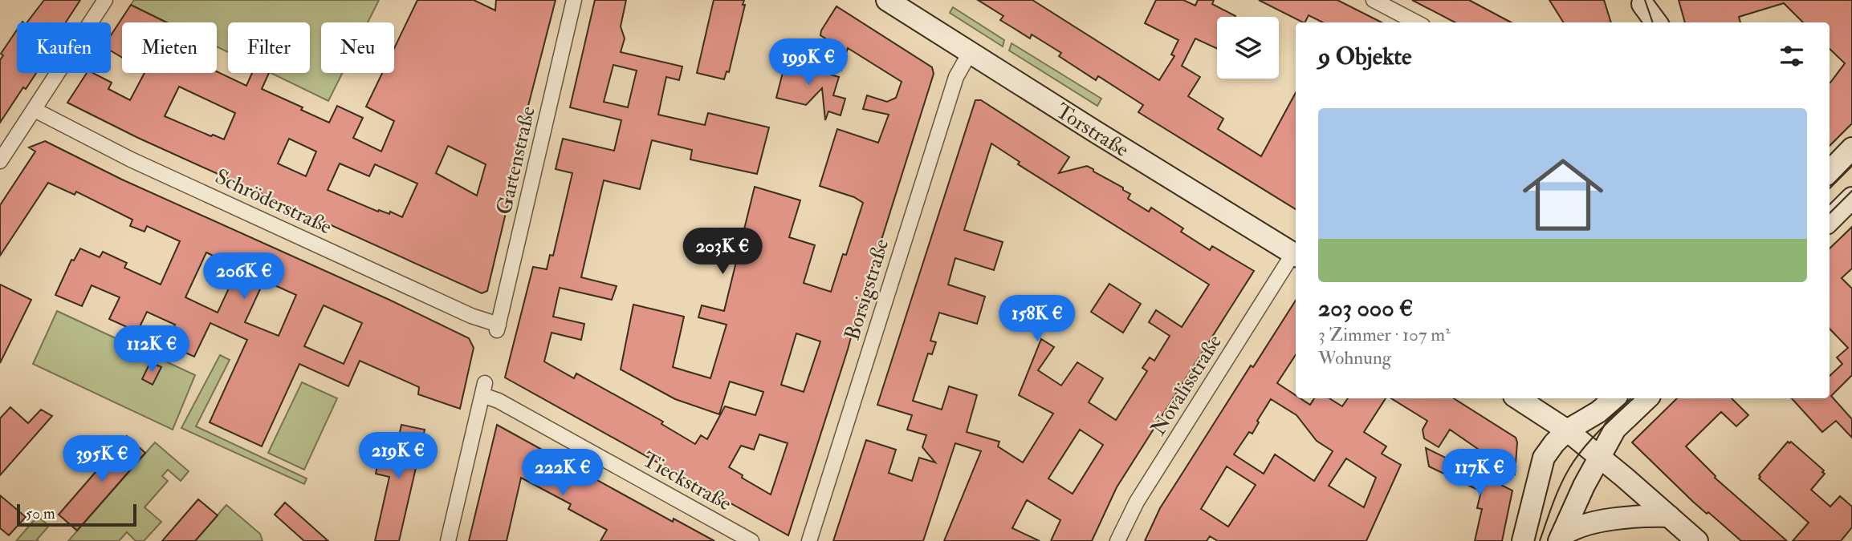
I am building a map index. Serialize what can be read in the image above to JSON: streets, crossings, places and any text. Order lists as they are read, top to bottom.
{
  "streets": {
    "main road": ["Torstraße"],
    "street": [
      "Gartenstraße",
      "Schröderstraße",
      "Borsigstraße",
      "Novalisstraße",
      "Tieckstraße"
    ]
  },
  "crossings": [
    ["Torstraße", "Borsigstraße"],
    ["Torstraße", "Novalisstraße"],
    ["Gartenstraße", "Schröderstraße"]
  ],
  "scale_bar": "50 m",
  "page": {
    "chip": [
      "Kaufen",
      "Mieten",
      "Filter",
      "Neu"
    ],
    "heading": "9 Objekte",
    "price": [
      "199K €",
      "203K €",
      "206K €",
      "158K €",
      "112K €",
      "219K €",
      "395K €",
      "222K €",
      "117K €"
    ],
    "list": [
      {
        "name": "203 000 €",
        "note": "3 Zimmer · 107 m² · Wohnung"
      }
    ],
    "scale": "50 m"
  }
}
